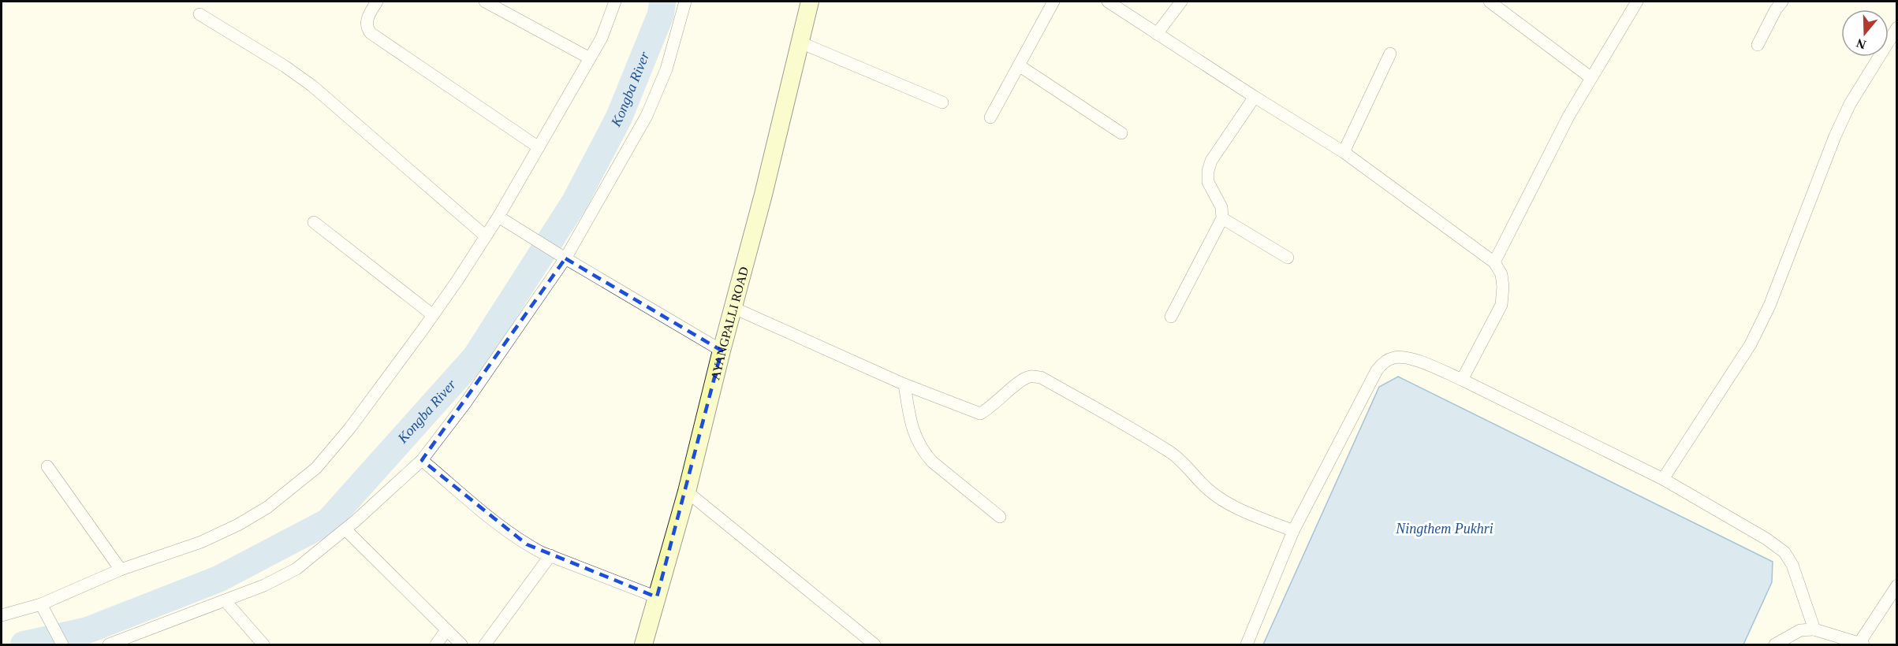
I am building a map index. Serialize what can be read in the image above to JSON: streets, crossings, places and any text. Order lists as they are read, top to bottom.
{
  "streets": {
    "street": ["AYANGPALLI ROAD"]
  },
  "water": ["Kongba River", "Ningthem Pukhri"],
  "north": "bottom"
}
